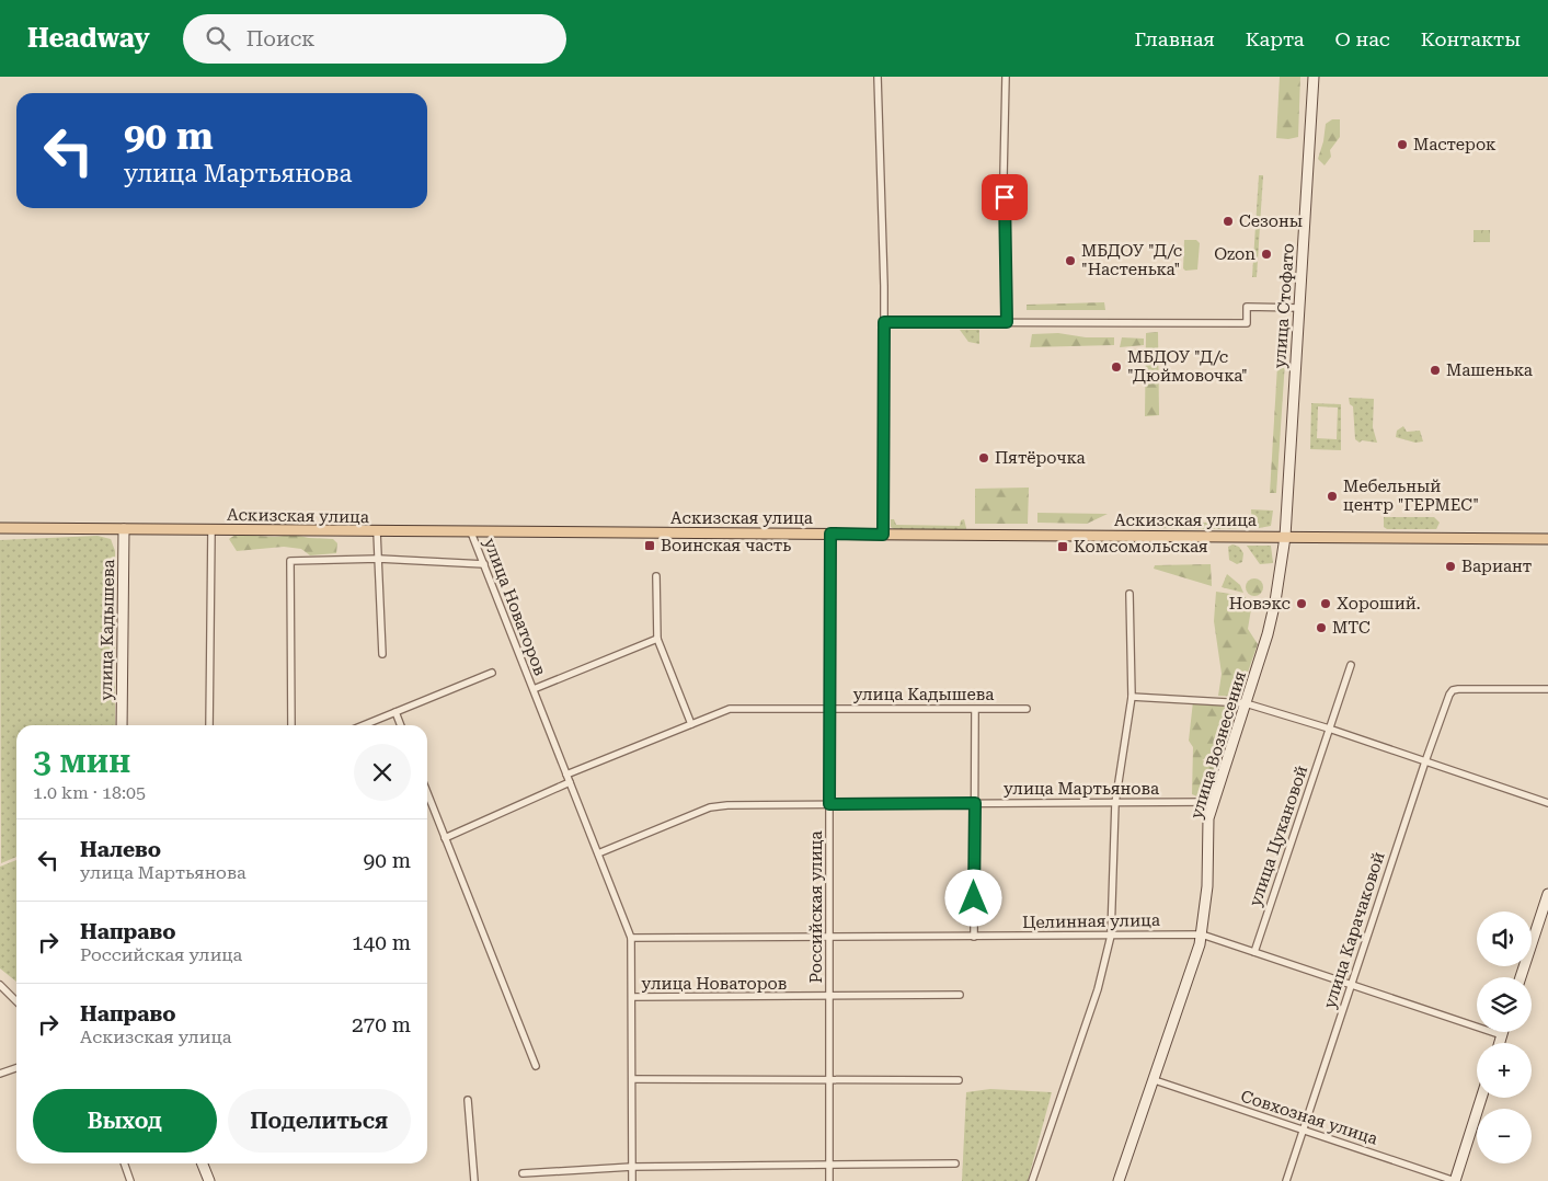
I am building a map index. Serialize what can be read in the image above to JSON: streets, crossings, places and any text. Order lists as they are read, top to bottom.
{
  "streets": {
    "main road": ["Аскизская улица"],
    "street": [
      "улица Стофато",
      "улица Новаторов",
      "улица Кадышева",
      "улица Вознесения",
      "улица Мартьянова",
      "улица Цукановой",
      "Российская улица",
      "Целинная улица",
      "улица Карачаковой",
      "Совхозная улица"
    ]
  },
  "crossings": [
    ["улица Стофато", "Аскизская улица"],
    ["улица Стофато", "улица Вознесения"],
    ["Аскизская улица", "улица Новаторов"],
    ["Аскизская улица", "улица Кадышева"],
    ["Аскизская улица", "улица Вознесения"],
    ["Аскизская улица", "Российская улица"],
    ["улица Новаторов", "улица Кадышева"],
    ["улица Новаторов", "улица Мартьянова"],
    ["улица Новаторов", "Российская улица"],
    ["улица Новаторов", "Целинная улица"],
    ["улица Кадышева", "Российская улица"],
    ["улица Вознесения", "улица Мартьянова"],
    ["улица Вознесения", "Целинная улица"],
    ["улица Вознесения", "Совхозная улица"],
    ["улица Мартьянова", "Российская улица"],
    ["улица Цукановой", "Целинная улица"],
    ["Российская улица", "Целинная улица"],
    ["Целинная улица", "улица Карачаковой"],
    ["улица Карачаковой", "Совхозная улица"]
  ],
  "places": {
    "other": [
      "Мастерок",
      "Сезоны",
      "Ozon",
      "МБДОУ \"Д/с \"Настенька\"",
      "МБДОУ \"Д/с \"Дюймовочка\"",
      "Машенька",
      "Пятёрочка",
      "Мебельный центр \"ГЕРМЕС\"",
      "Вариант",
      "Новэкс",
      "Хороший.",
      "МТС"
    ],
    "transit": ["Воинская часть", "Комсомольская"]
  },
  "page": {
    "header": "Headway",
    "search": "Поиск",
    "nav": [
      "Главная",
      "Карта",
      "О нас",
      "Контакты"
    ],
    "turn": ["90 m", "улица Мартьянова"],
    "heading": ["3 мин", "1.0 km · 18:05"],
    "list": [
      {
        "name": "Налево",
        "note": "улица Мартьянова",
        "value": "90 m"
      },
      {
        "name": "Направо",
        "note": "Российская улица",
        "value": "140 m"
      },
      {
        "name": "Направо",
        "note": "Аскизская улица",
        "value": "270 m"
      }
    ],
    "map_buttons": ["+", "−"],
    "buttons": ["Выход", "Поделиться"]
  }
}
